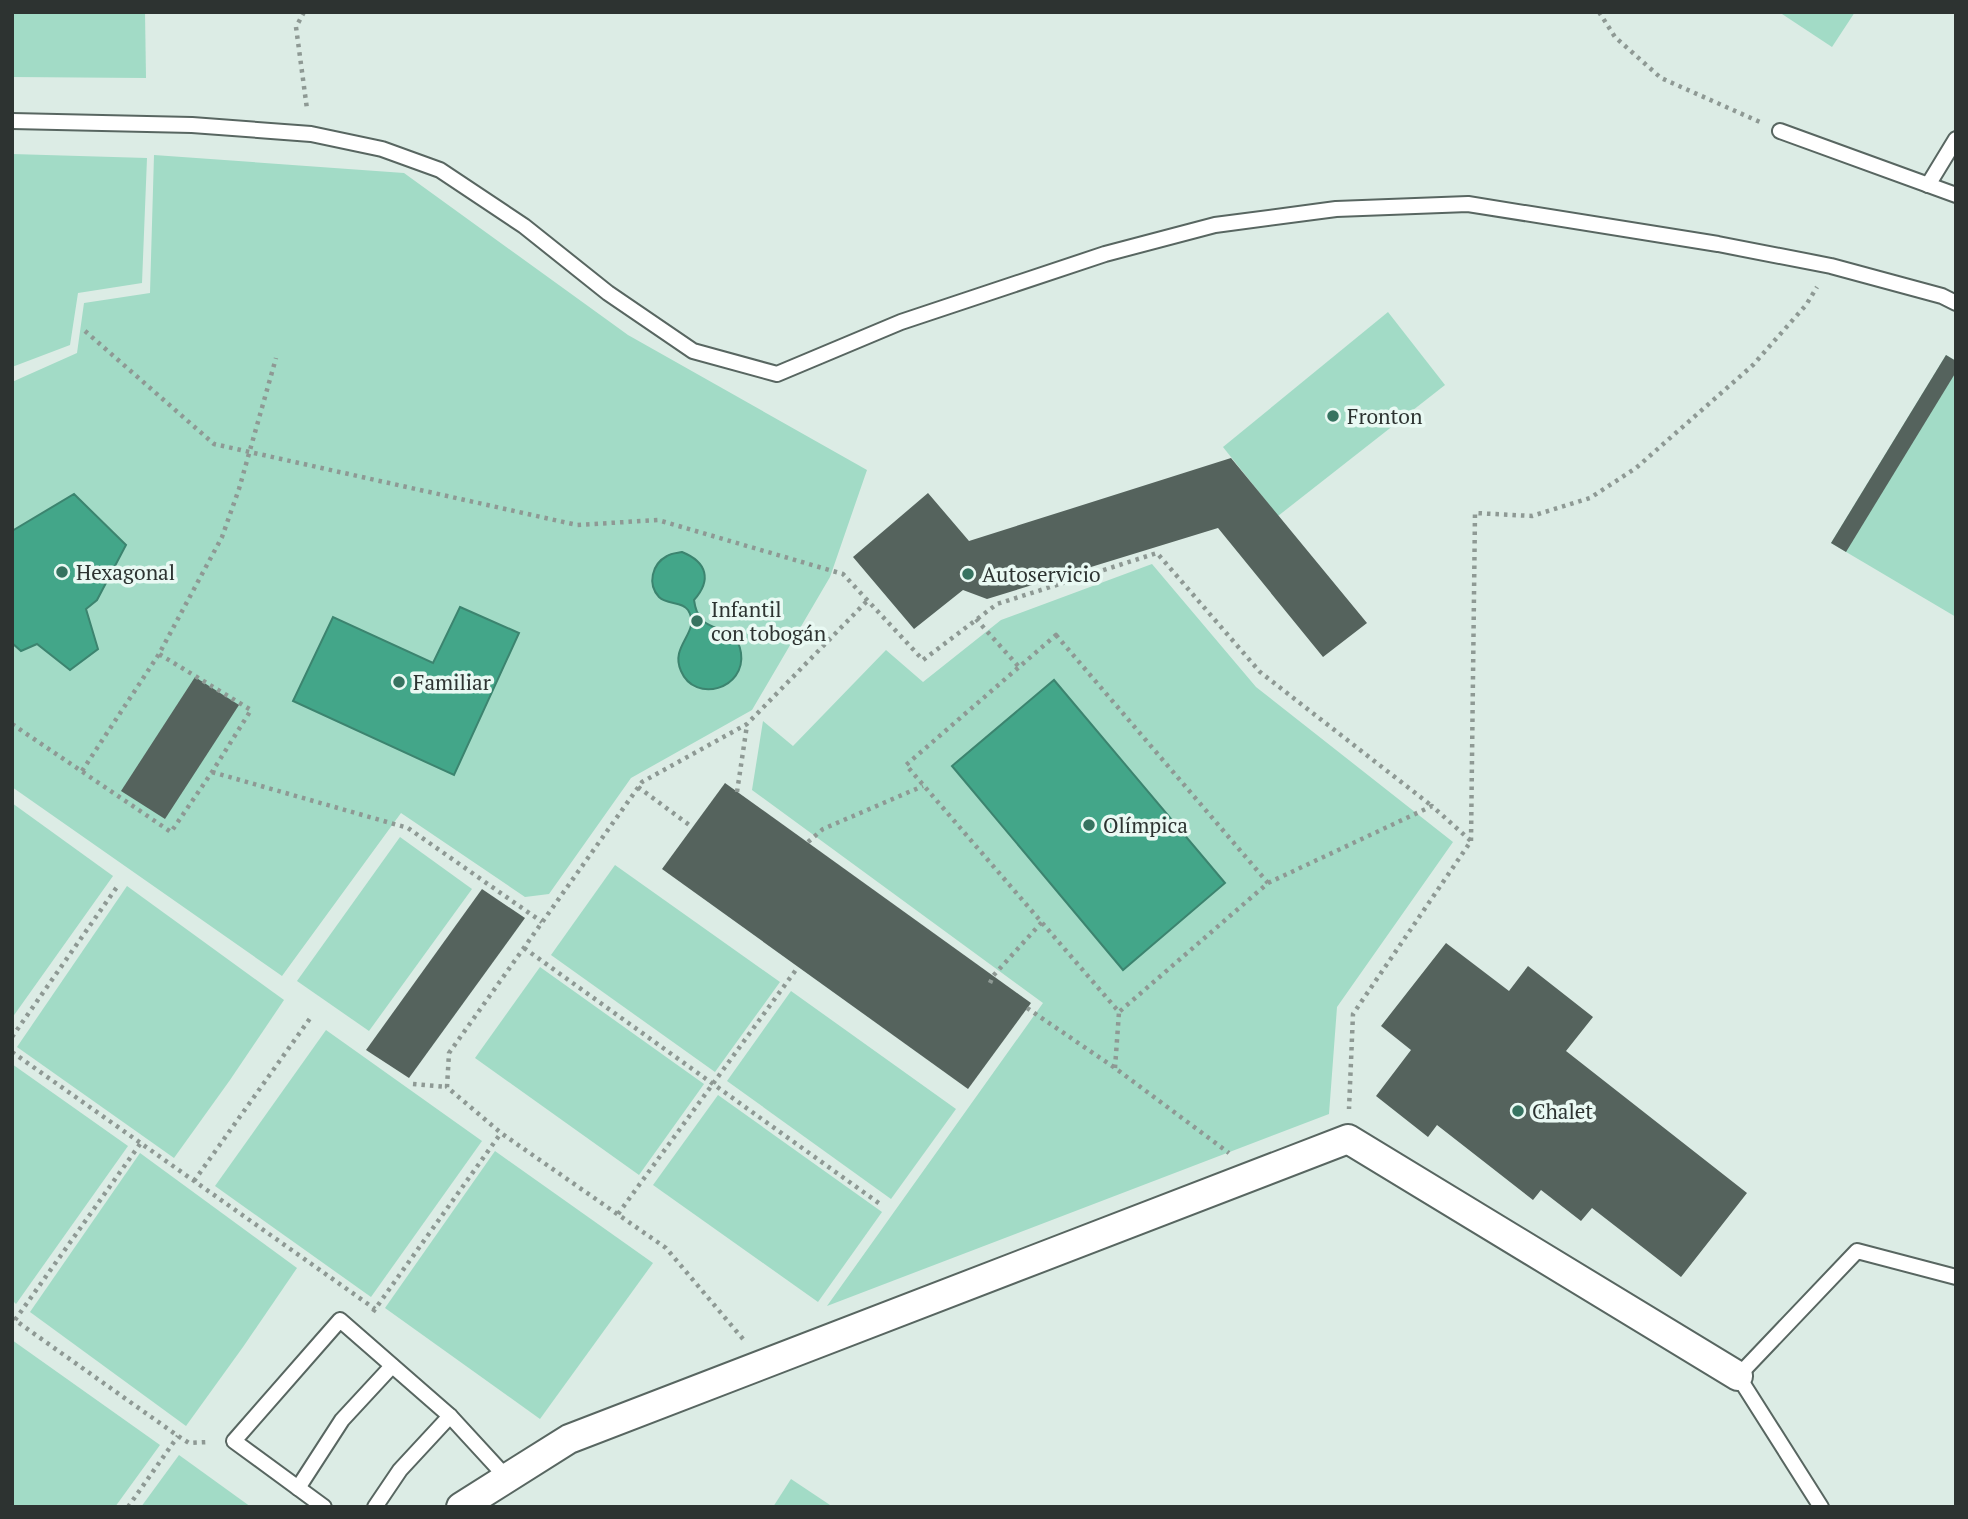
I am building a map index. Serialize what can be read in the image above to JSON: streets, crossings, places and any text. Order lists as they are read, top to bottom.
{
  "places": [
    "Fronton",
    "Hexagonal",
    "Autoservicio",
    "Infantil con tobogán",
    "Familiar",
    "Olímpica",
    "Chalet"
  ]
}
